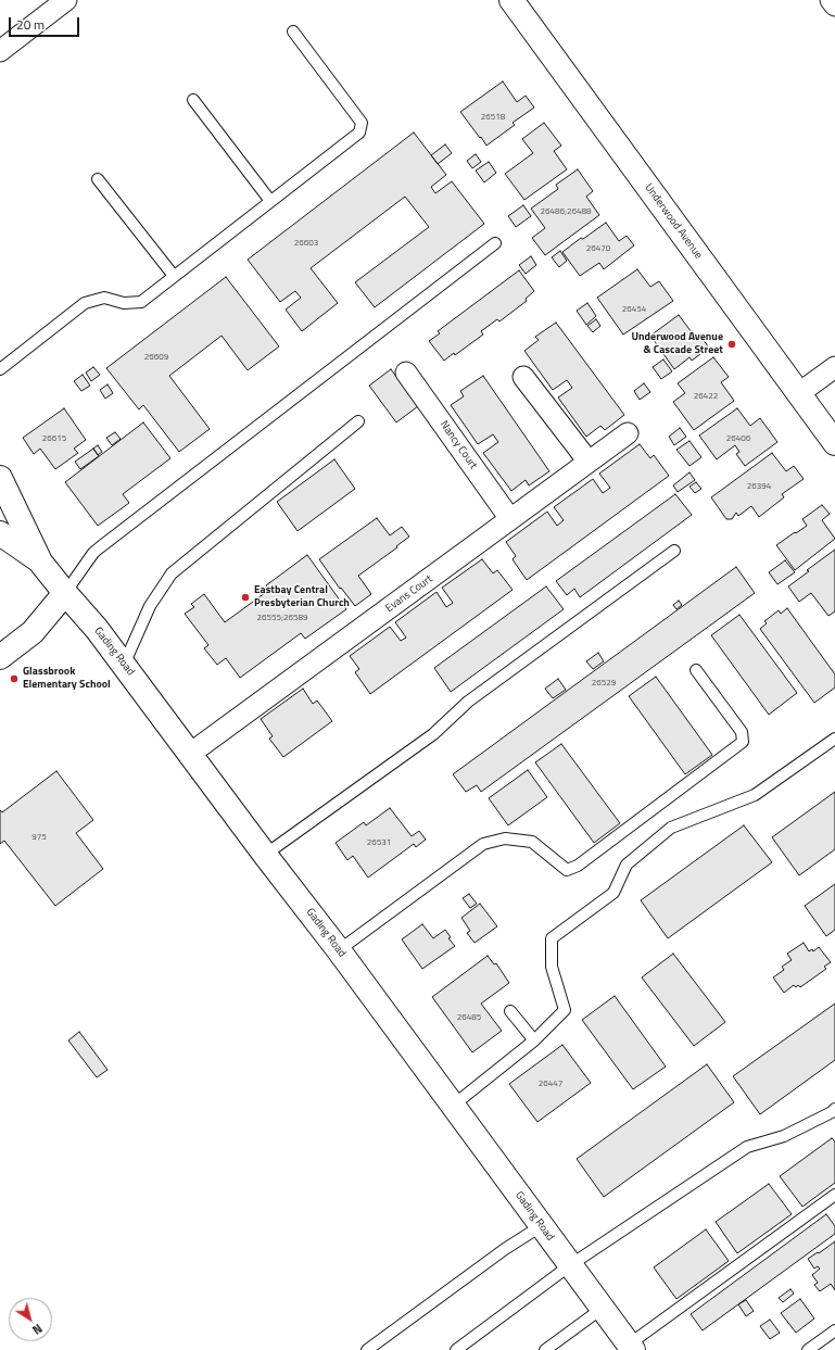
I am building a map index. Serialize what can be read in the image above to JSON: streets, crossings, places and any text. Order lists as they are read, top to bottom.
{
  "streets": {
    "main road": ["Underwood Avenue", "Gading Road"],
    "street": ["Nancy Court", "Evans Court"]
  },
  "crossings": [
    ["Nancy Court", "Evans Court"],
    ["Evans Court", "Gading Road"]
  ],
  "places": ["Underwood Avenue & Cascade Street", "Eastbay Central Presbyterian Church", "Glassbrook Elementary School"],
  "house_numbers": [
    "26518",
    "26486;26488",
    "26603",
    "26470",
    "26454",
    "26609",
    "26422",
    "26615",
    "26406",
    "26394",
    "26555;26589",
    "26529",
    "975",
    "26531",
    "26485",
    "26447"
  ],
  "scale_bar": "20 m",
  "north": "bottom right"
}
